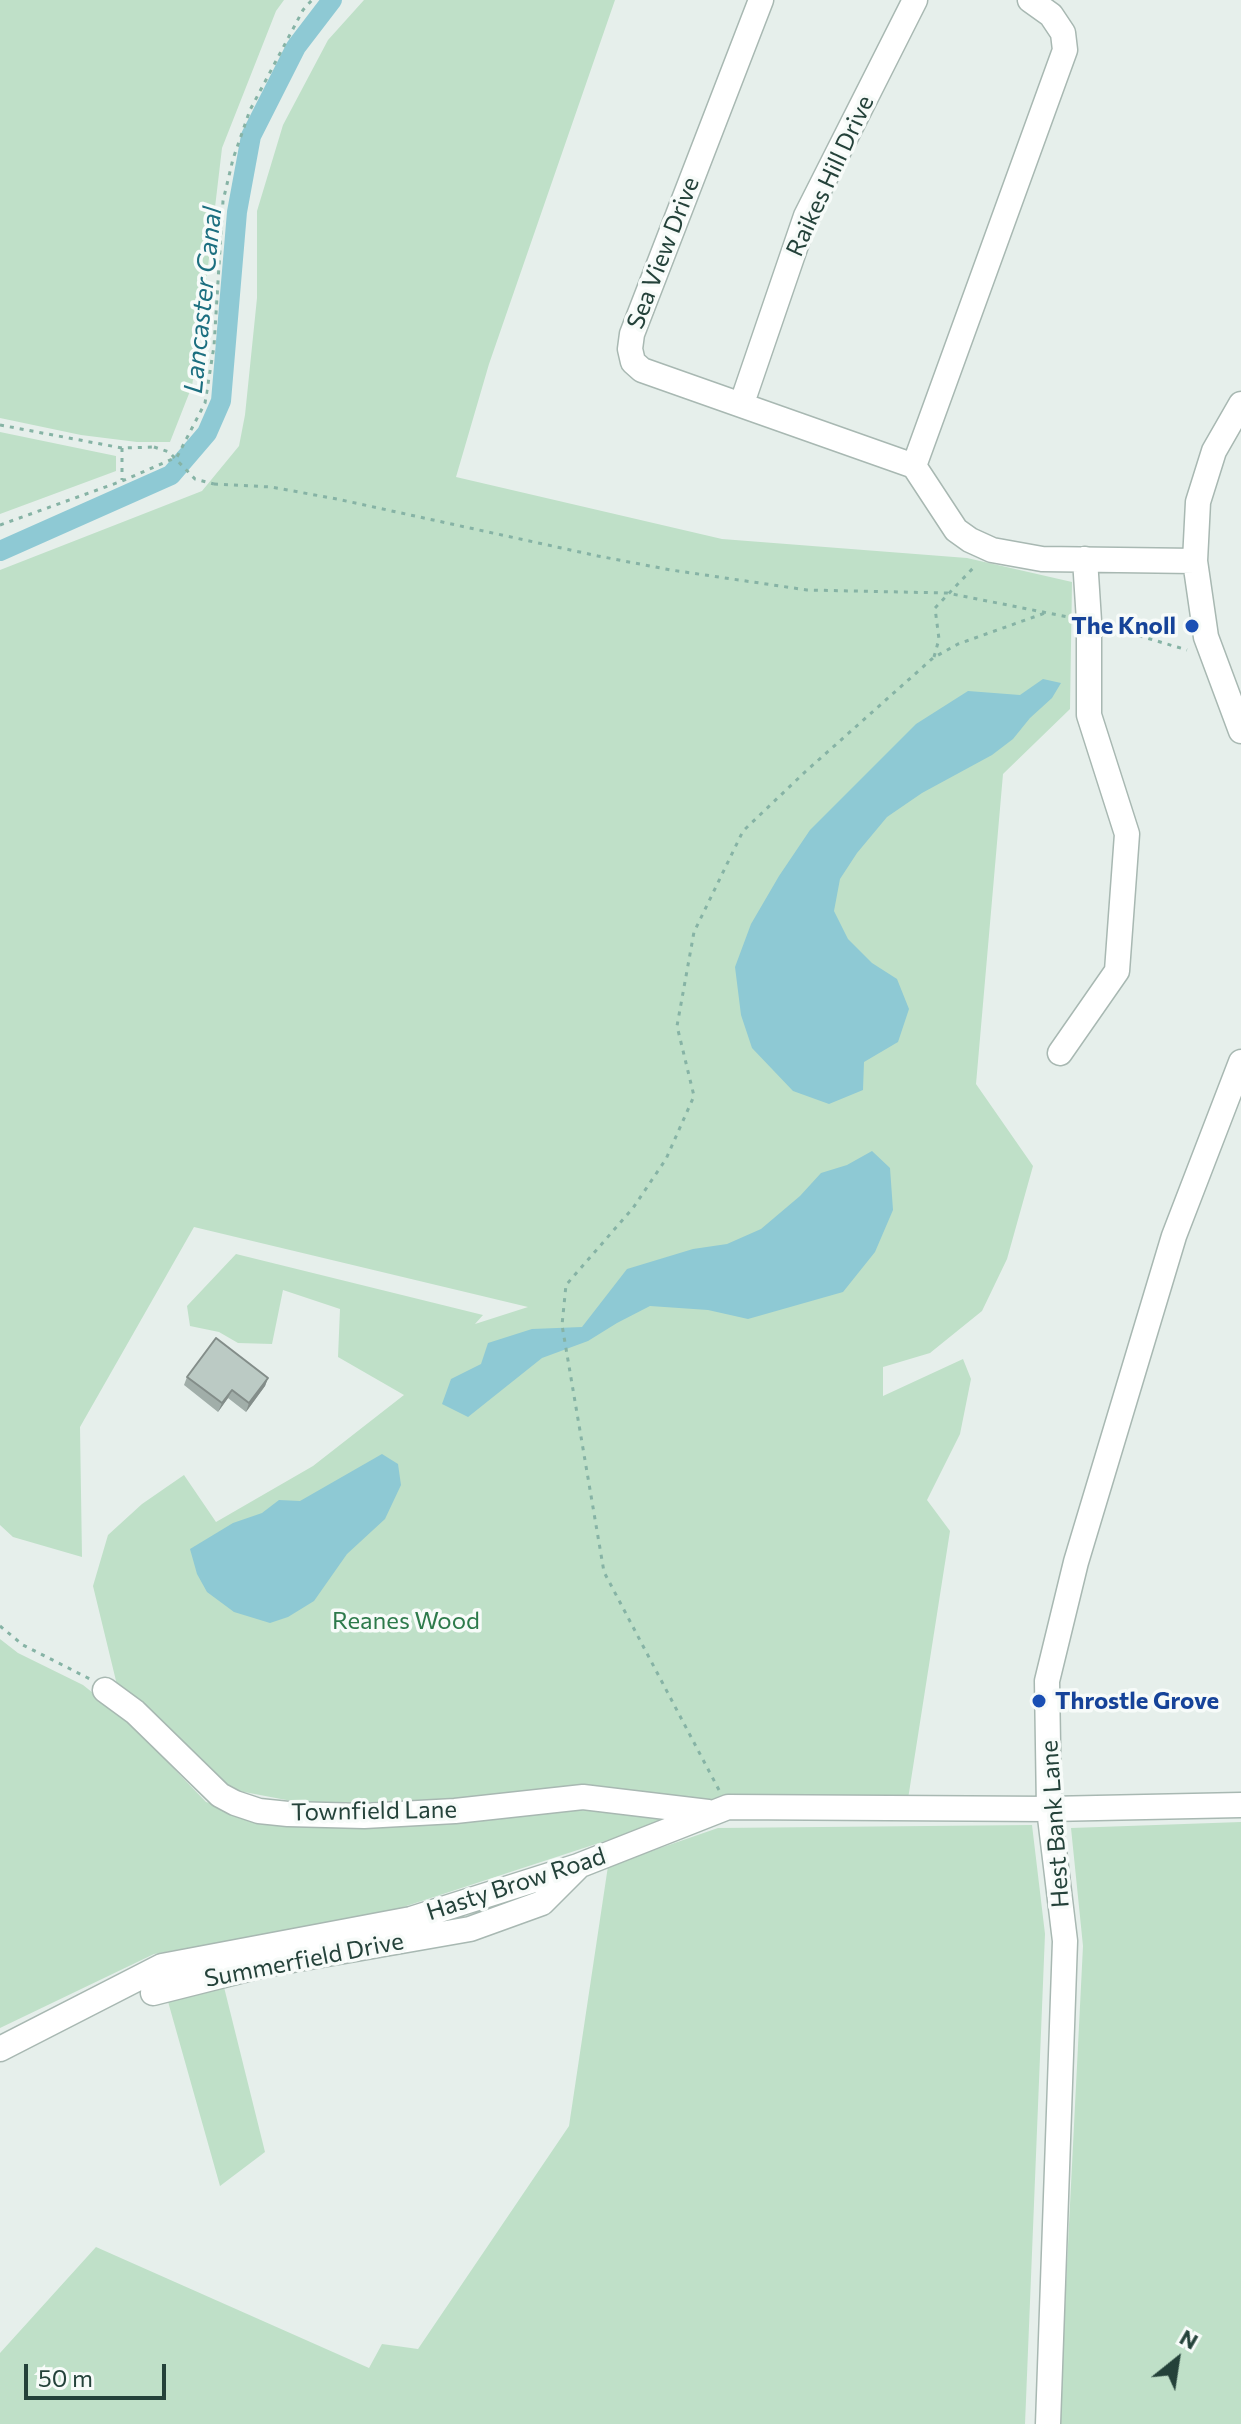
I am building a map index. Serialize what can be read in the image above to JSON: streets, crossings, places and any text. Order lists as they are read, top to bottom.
{
  "streets": {
    "street": [
      "Raikes Hill Drive",
      "Sea View Drive",
      "Townfield Lane",
      "Hest Bank Lane",
      "Hasty Brow Road",
      "Summerfield Drive"
    ]
  },
  "crossings": [
    ["Raikes Hill Drive", "Sea View Drive"],
    ["Townfield Lane", "Hasty Brow Road"],
    ["Hest Bank Lane", "Hasty Brow Road"],
    ["Hasty Brow Road", "Summerfield Drive"]
  ],
  "water": ["Lancaster Canal"],
  "parks": ["Reanes Wood"],
  "places": ["The Knoll", "Throstle Grove"],
  "scale_bar": "50 m",
  "north": "top right"
}
